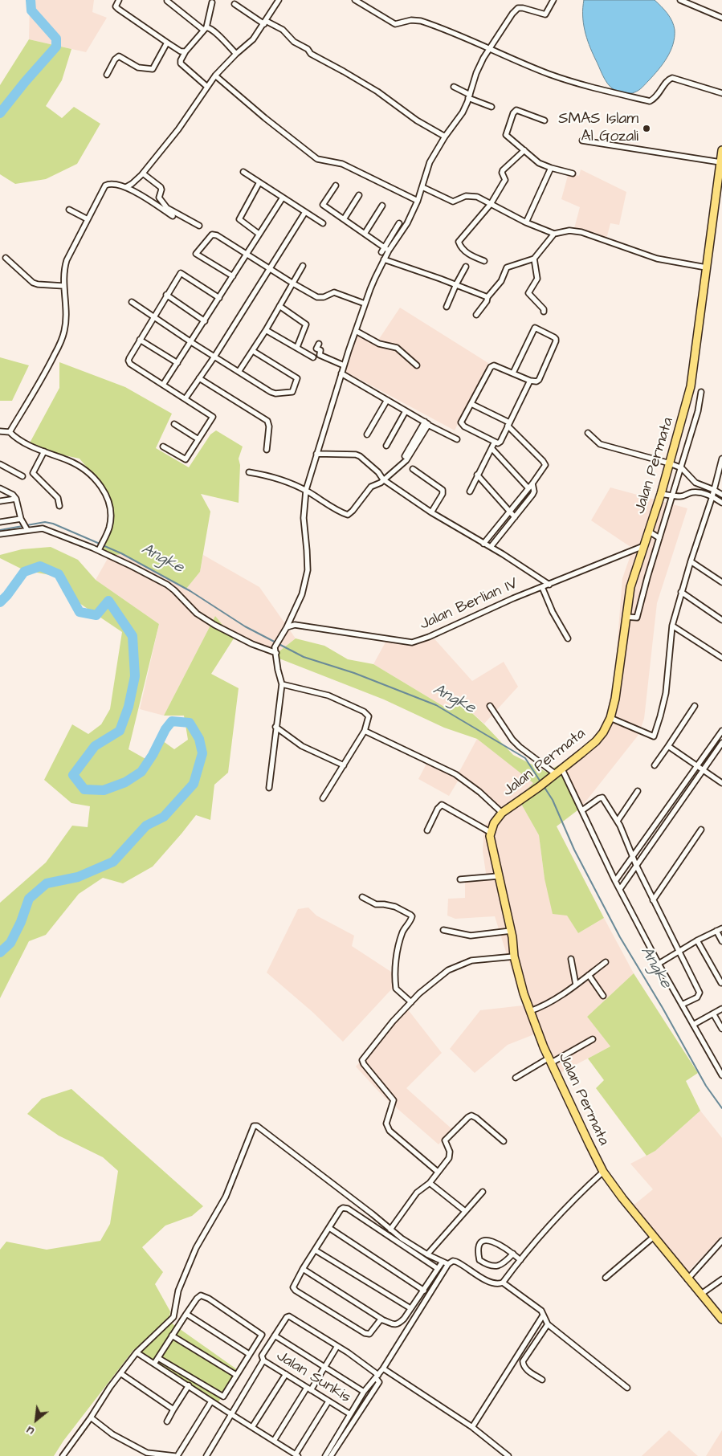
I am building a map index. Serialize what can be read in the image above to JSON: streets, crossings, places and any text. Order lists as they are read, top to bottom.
{
  "streets": {
    "main road": ["Jalan Permata"],
    "street": ["Jalan Berlian IV", "Jalan Sunkis"]
  },
  "crossings": [
    ["Jalan Permata", "Jalan Berlian IV"]
  ],
  "water": ["Angke"],
  "places": ["SMAS Islam Al Gozali"],
  "north": "bottom left"
}
